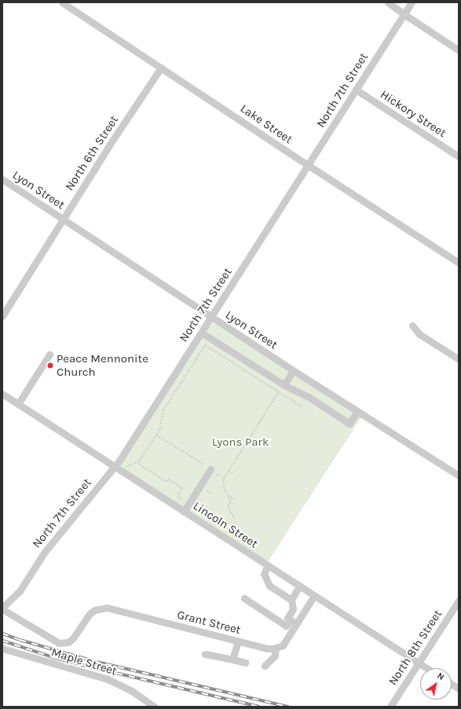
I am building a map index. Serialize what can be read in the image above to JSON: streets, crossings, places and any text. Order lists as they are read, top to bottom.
{
  "streets": {
    "street": [
      "North 7th Street",
      "Hickory Street",
      "Lake Street",
      "North 6th Street",
      "Lyon Street",
      "Lincoln Street",
      "Grant Street",
      "North 8th Street",
      "Maple Street"
    ]
  },
  "crossings": [
    ["North 7th Street", "Hickory Street"],
    ["North 7th Street", "Lake Street"],
    ["North 7th Street", "Lyon Street"],
    ["North 7th Street", "Lincoln Street"],
    ["North 7th Street", "Maple Street"],
    ["Lake Street", "North 6th Street"],
    ["North 6th Street", "Lyon Street"],
    ["Lincoln Street", "North 8th Street"],
    ["Grant Street", "Maple Street"]
  ],
  "parks": ["Lyons Park"],
  "places": ["Peace Mennonite Church"],
  "north": "top right"
}
